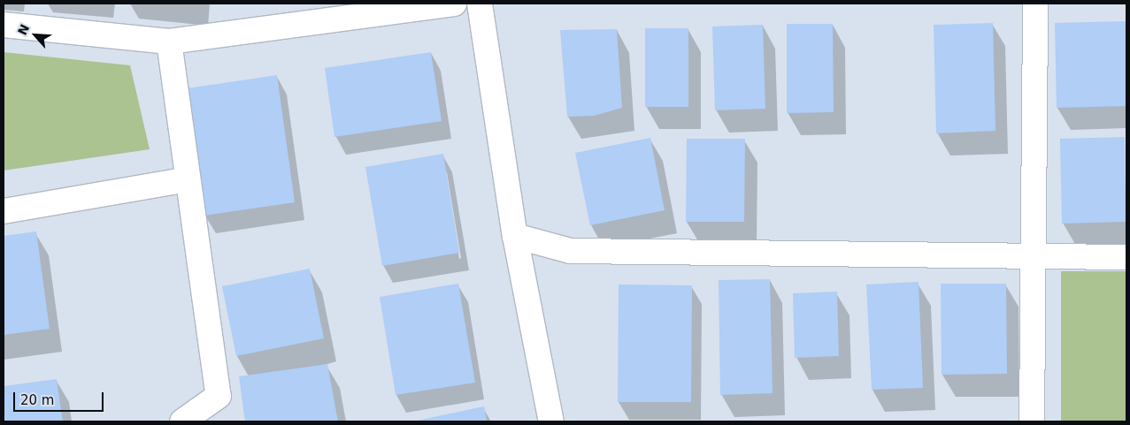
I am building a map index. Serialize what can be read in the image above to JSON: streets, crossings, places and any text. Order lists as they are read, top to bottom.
{
  "scale_bar": "20 m",
  "north": "top left"
}
